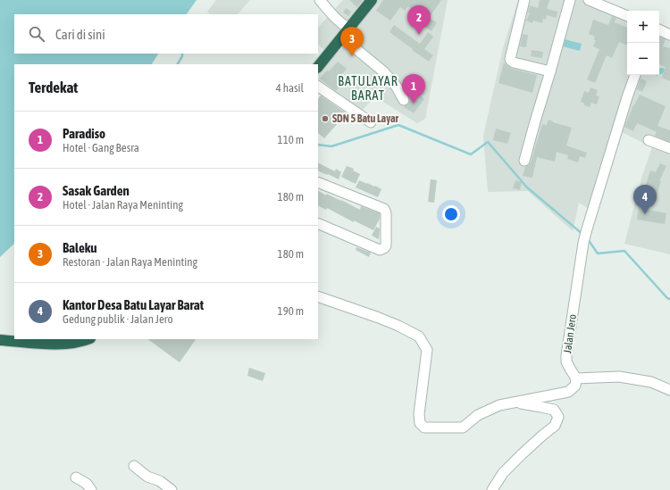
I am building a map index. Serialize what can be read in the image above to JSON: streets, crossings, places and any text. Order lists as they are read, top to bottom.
{
  "streets": {
    "street": ["Jalan Jero"]
  },
  "districts": ["BATULAYAR BARAT"],
  "places": ["SDN 5 Batu Layar"],
  "page": {
    "pins": [
      "2",
      "3",
      "1",
      "4"
    ],
    "map_buttons": ["+", "−"],
    "search": "Cari di sini",
    "heading": ["Terdekat", "4 hasil"],
    "list": [
      {
        "mark": "1",
        "name": "Paradiso",
        "note": "Hotel · Gang Besra",
        "value": "110 m"
      },
      {
        "mark": "2",
        "name": "Sasak Garden",
        "note": "Hotel · Jalan Raya Meninting",
        "value": "180 m"
      },
      {
        "mark": "3",
        "name": "Baleku",
        "note": "Restoran · Jalan Raya Meninting",
        "value": "180 m"
      },
      {
        "mark": "4",
        "name": "Kantor Desa Batu Layar Barat",
        "note": "Gedung publik · Jalan Jero",
        "value": "190 m"
      }
    ]
  }
}
